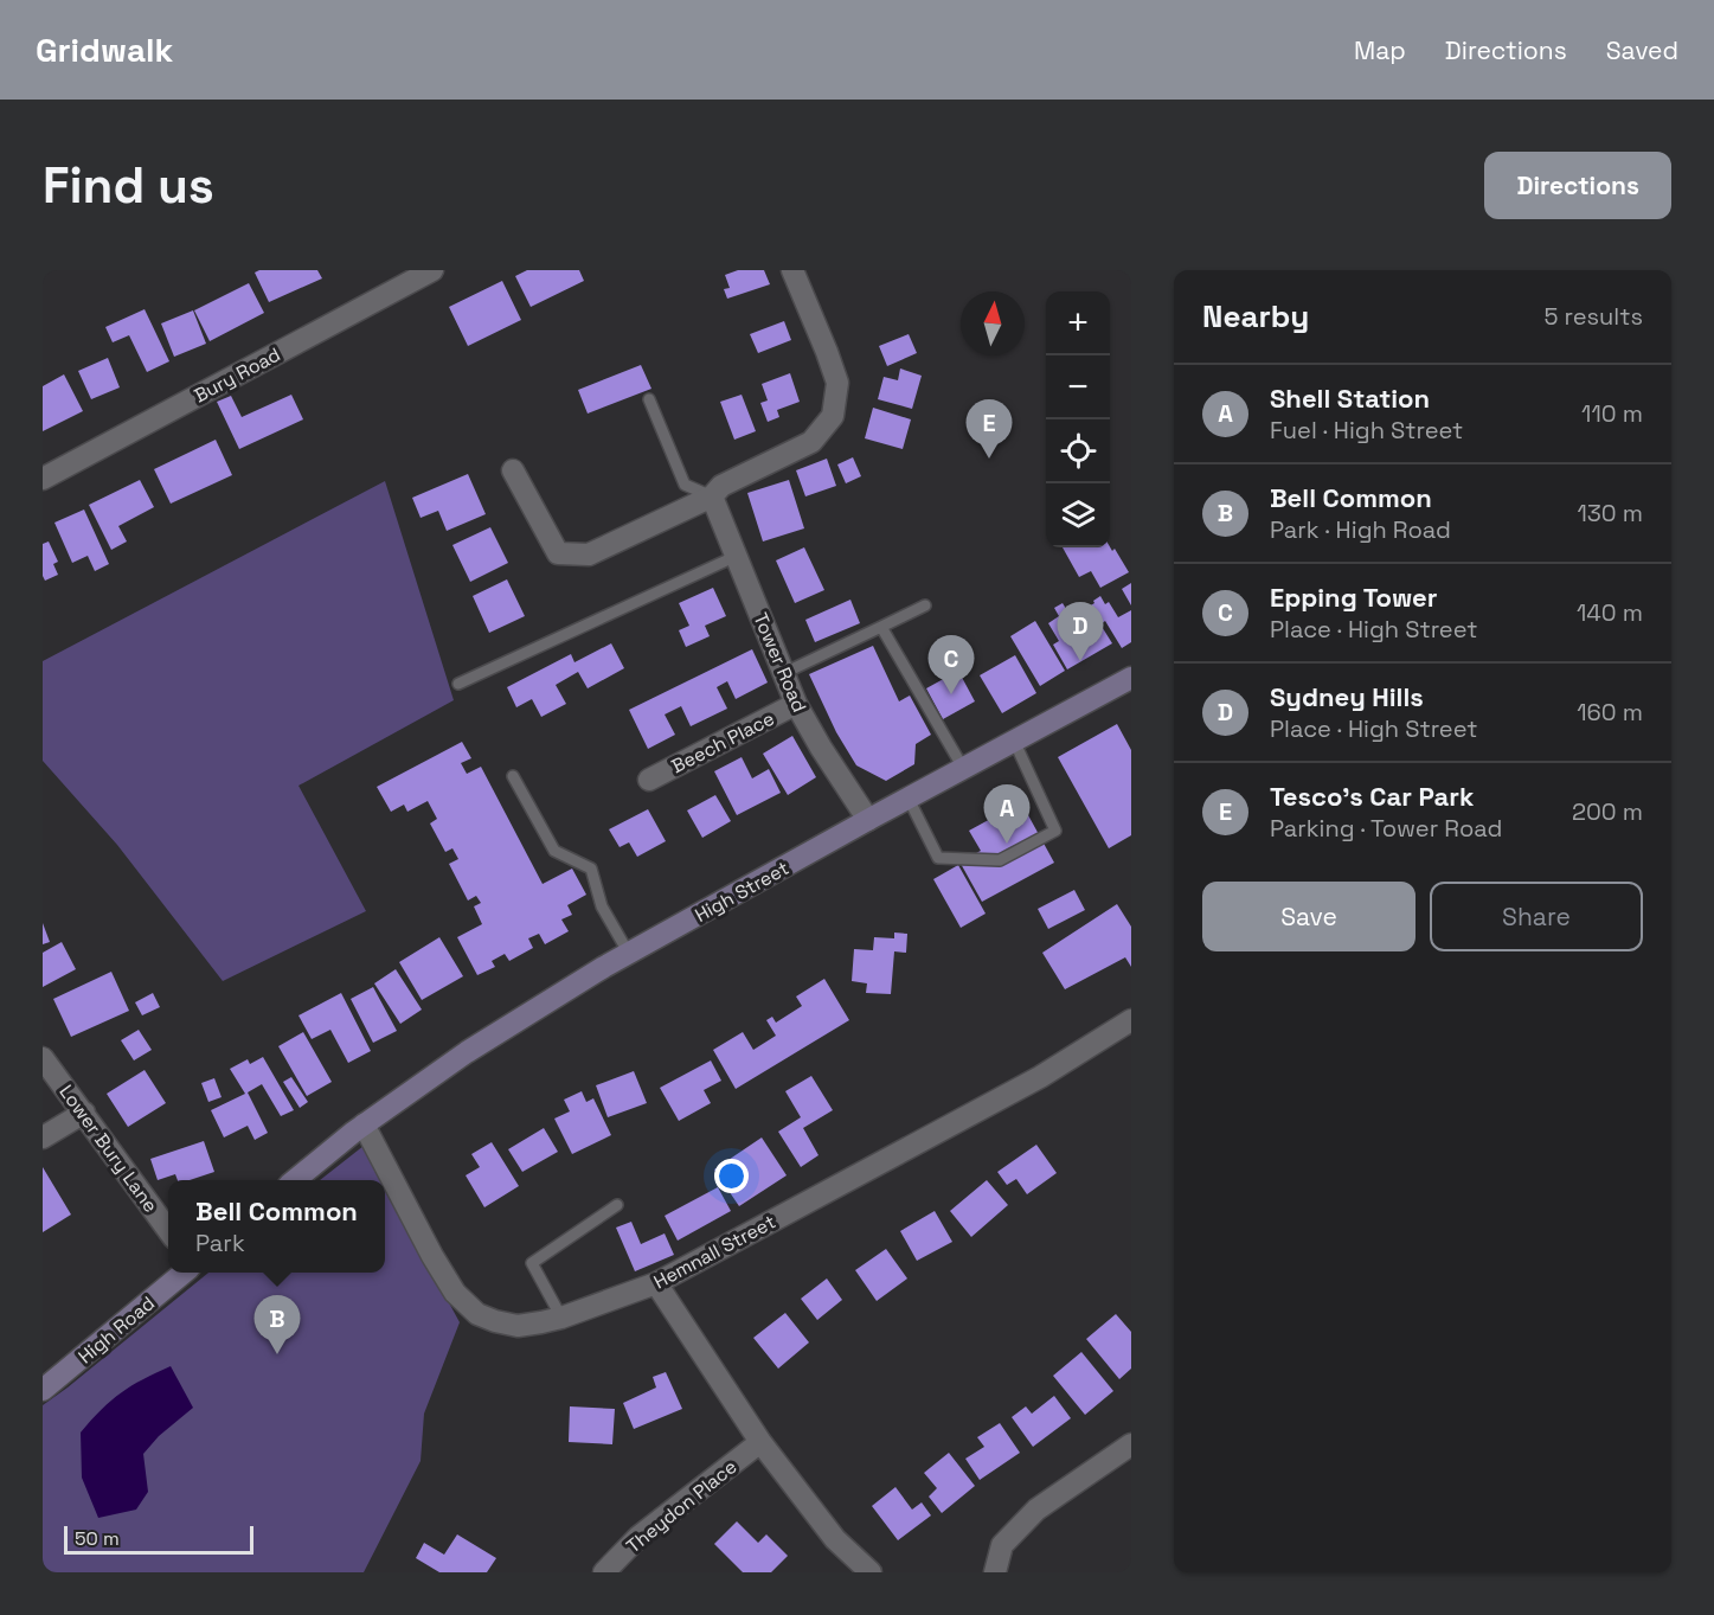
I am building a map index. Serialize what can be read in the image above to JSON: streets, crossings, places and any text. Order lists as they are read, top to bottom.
{
  "streets": {
    "main road": ["High Street", "High Road"],
    "street": [
      "Bury Road",
      "Tower Road",
      "Beech Place",
      "Lower Bury Lane",
      "Hemnall Street",
      "Theydon Place"
    ]
  },
  "crossings": [
    ["Tower Road", "Beech Place"],
    ["Tower Road", "High Street"],
    ["High Street", "Hemnall Street"]
  ],
  "scale_bar": "50 m",
  "north": "top",
  "page": {
    "header": "Gridwalk",
    "nav": ["Map", "Directions", "Saved"],
    "buttons": [
      "Directions",
      ["Save", "Share"]
    ],
    "title": "Find us",
    "heading": ["Nearby", "5 results"],
    "map_buttons": ["+", "−"],
    "list": [
      {
        "mark": "A",
        "name": "Shell Station",
        "note": "Fuel · High Street",
        "value": "110 m"
      },
      {
        "mark": "B",
        "name": "Bell Common",
        "note": "Park · High Road",
        "value": "130 m"
      },
      {
        "mark": "C",
        "name": "Epping Tower",
        "note": "Place · High Street",
        "value": "140 m"
      },
      {
        "mark": "D",
        "name": "Sydney Hills",
        "note": "Place · High Street",
        "value": "160 m"
      },
      {
        "mark": "E",
        "name": "Tesco's Car Park",
        "note": "Parking · Tower Road",
        "value": "200 m"
      }
    ],
    "pins": [
      "E",
      "D",
      "C",
      "A",
      "B"
    ],
    "popup": ["Bell Common", "Park"],
    "scale": "50 m"
  }
}
